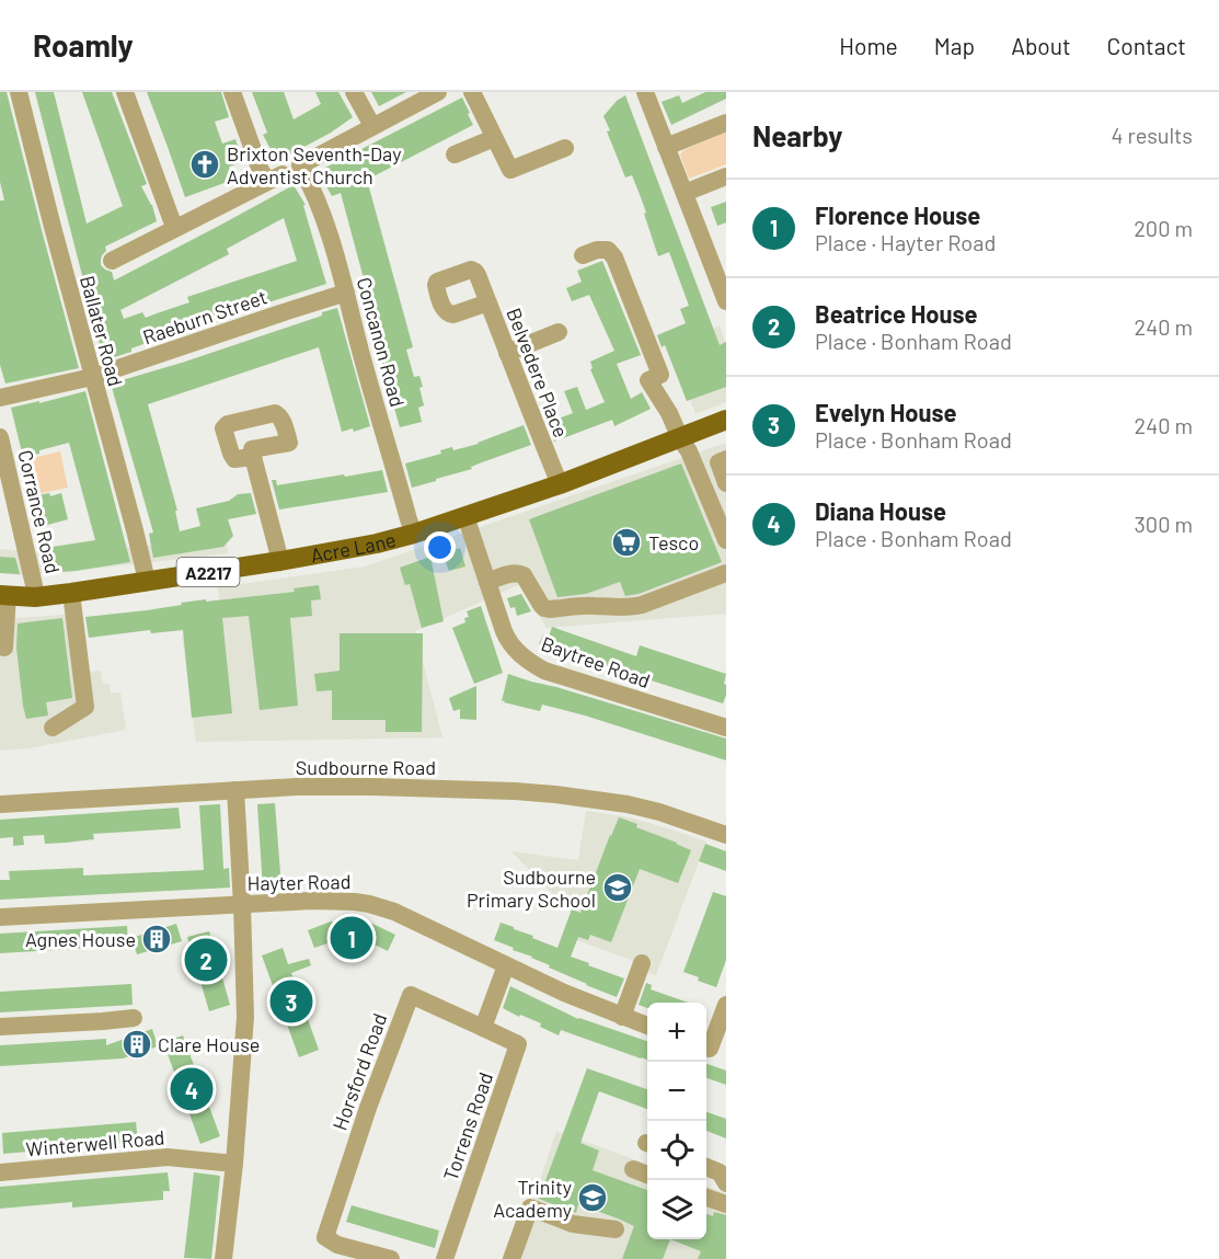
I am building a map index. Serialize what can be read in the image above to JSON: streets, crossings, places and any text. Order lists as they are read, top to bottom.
{
  "streets": {
    "main road": ["Acre Lane", "A2217"],
    "street": [
      "Raeburn Street",
      "Ballater Road",
      "Concanon Road",
      "Belvedere Place",
      "Corrance Road",
      "Baytree Road",
      "Sudbourne Road",
      "Hayter Road",
      "Horsford Road",
      "Torrens Road",
      "Winterwell Road"
    ]
  },
  "crossings": [
    ["Raeburn Street", "Ballater Road"],
    ["Raeburn Street", "Concanon Road"],
    ["Ballater Road", "Acre Lane"],
    ["Concanon Road", "Acre Lane"],
    ["Belvedere Place", "Acre Lane"],
    ["Corrance Road", "Acre Lane"],
    ["Acre Lane", "Baytree Road"],
    ["Horsford Road", "Torrens Road"]
  ],
  "places": {
    "church": ["Brixton Seventh-Day Adventist Church"],
    "supermarket": ["Tesco"],
    "school or university": ["Sudbourne Primary School", "Trinity Academy"],
    "building": ["Agnes House", "Clare House"]
  },
  "page": {
    "header": "Roamly",
    "nav": [
      "Home",
      "Map",
      "About",
      "Contact"
    ],
    "heading": ["Nearby", "4 results"],
    "list": [
      {
        "mark": "1",
        "name": "Florence House",
        "note": "Place · Hayter Road",
        "value": "200 m"
      },
      {
        "mark": "2",
        "name": "Beatrice House",
        "note": "Place · Bonham Road",
        "value": "240 m"
      },
      {
        "mark": "3",
        "name": "Evelyn House",
        "note": "Place · Bonham Road",
        "value": "240 m"
      },
      {
        "mark": "4",
        "name": "Diana House",
        "note": "Place · Bonham Road",
        "value": "300 m"
      }
    ],
    "pins": [
      "1",
      "2",
      "3",
      "4"
    ],
    "map_buttons": ["+", "−"]
  }
}
